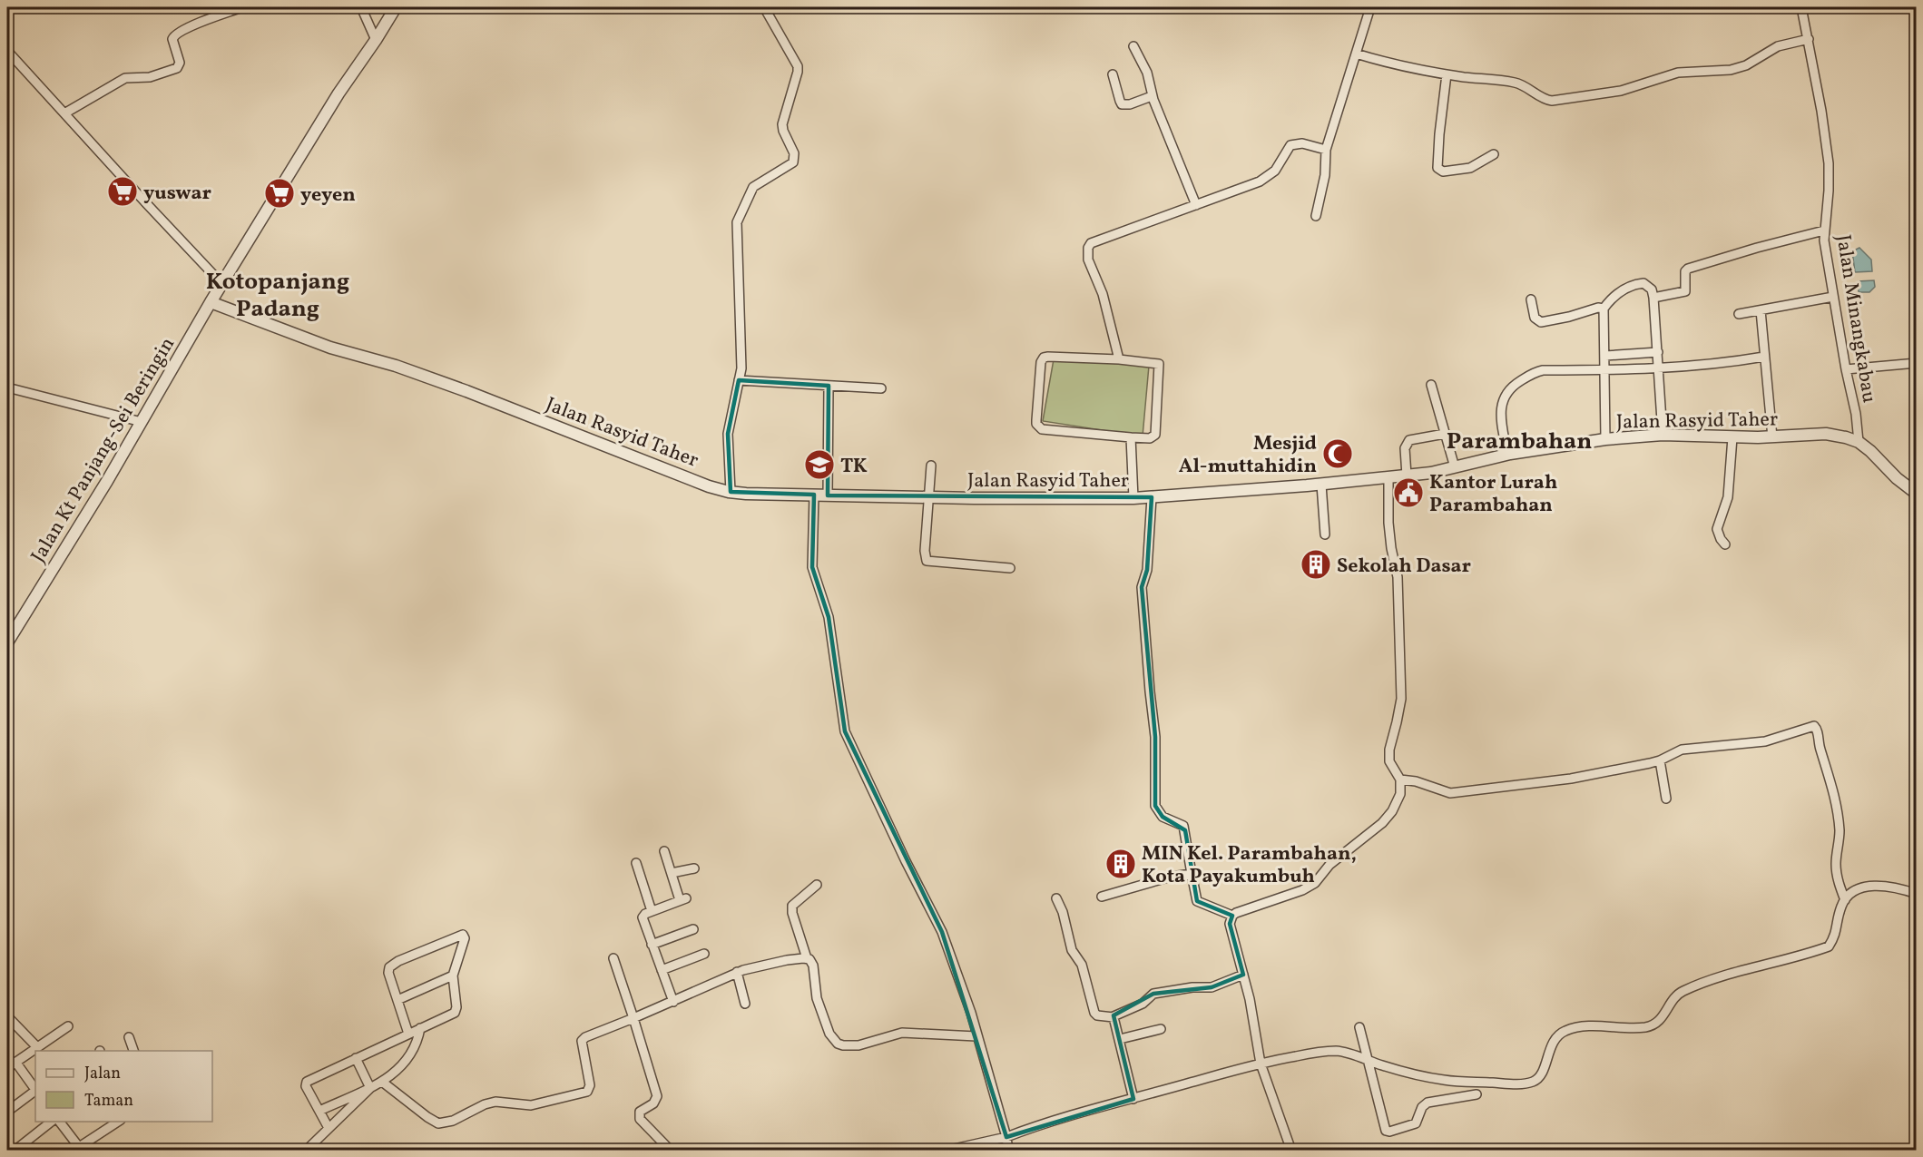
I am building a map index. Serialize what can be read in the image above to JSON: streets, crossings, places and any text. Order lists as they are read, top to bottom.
{
  "streets": {
    "street": ["Jalan Minangkabau", "Jalan Rasyid Taher", "Jalan Kt Panjang-Sei Beringin"]
  },
  "crossings": [
    ["Jalan Minangkabau", "Jalan Rasyid Taher"],
    ["Jalan Rasyid Taher", "Jalan Kt Panjang-Sei Beringin"]
  ],
  "districts": ["Kotopanjang Padang", "Parambahan"],
  "places": {
    "supermarket": ["yuswar", "yeyen"],
    "mosque": ["Mesjid Al-muttahidin"],
    "school or university": ["TK"],
    "public building": ["Kantor Lurah Parambahan"],
    "building": ["Sekolah Dasar", "MIN Kel. Parambahan, Kota Payakumbuh"]
  },
  "legend": ["Jalan", "Taman"]
}
